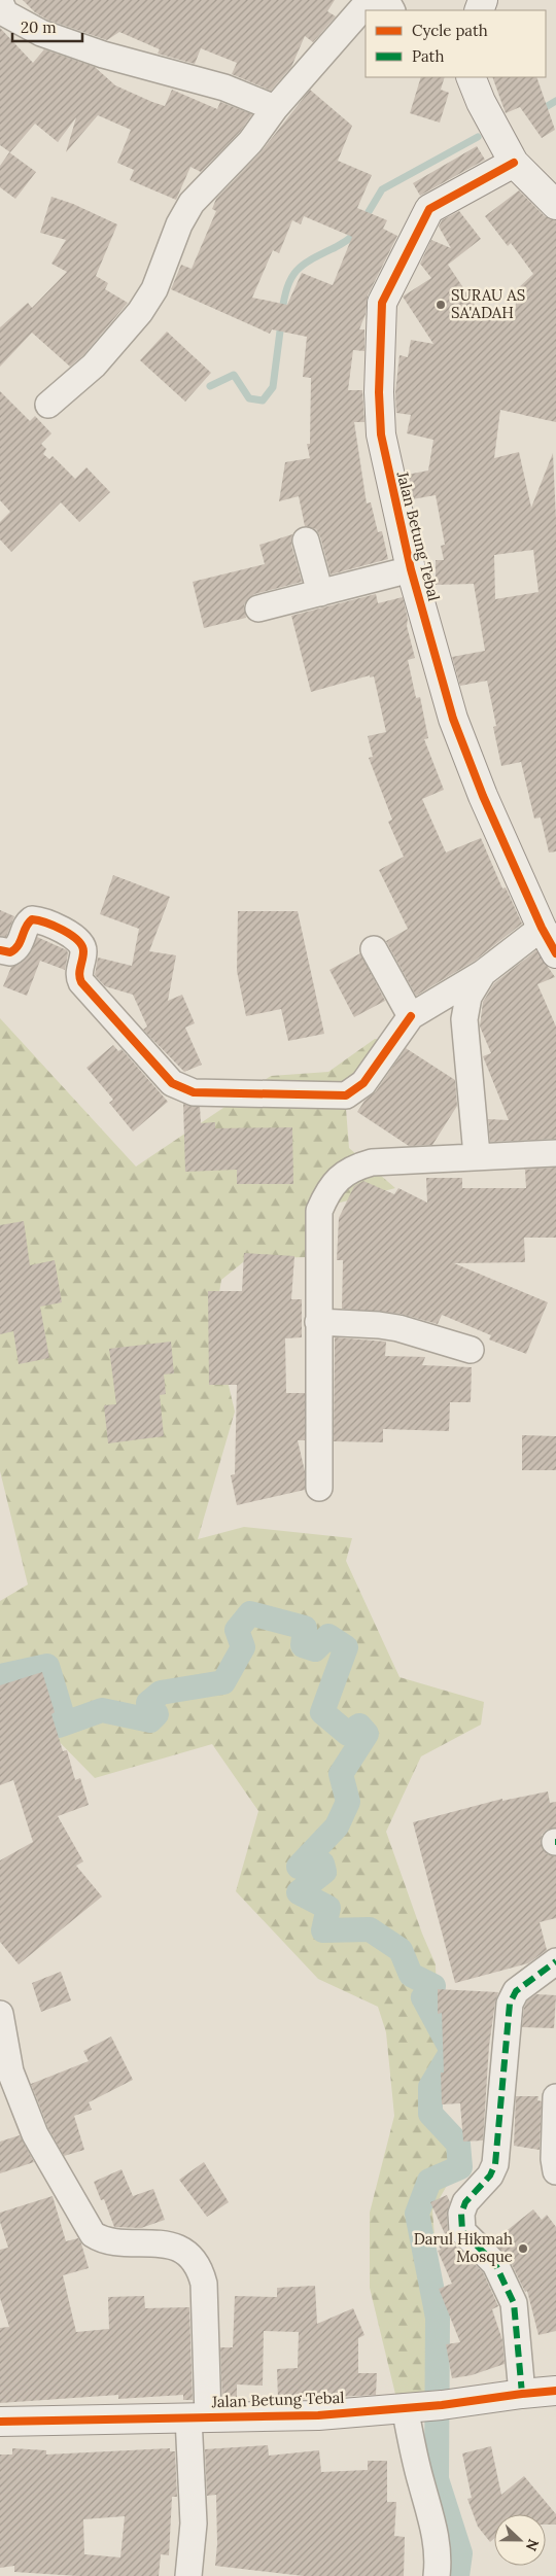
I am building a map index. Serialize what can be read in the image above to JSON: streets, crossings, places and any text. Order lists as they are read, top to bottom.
{
  "streets": {
    "street": ["Jalan Betung Tebal"]
  },
  "places": ["SURAU AS SA'ADAH", "Darul Hikmah Mosque"],
  "legend": ["Cycle path", "Path"],
  "scale_bar": "20 m",
  "north": "right"
}
